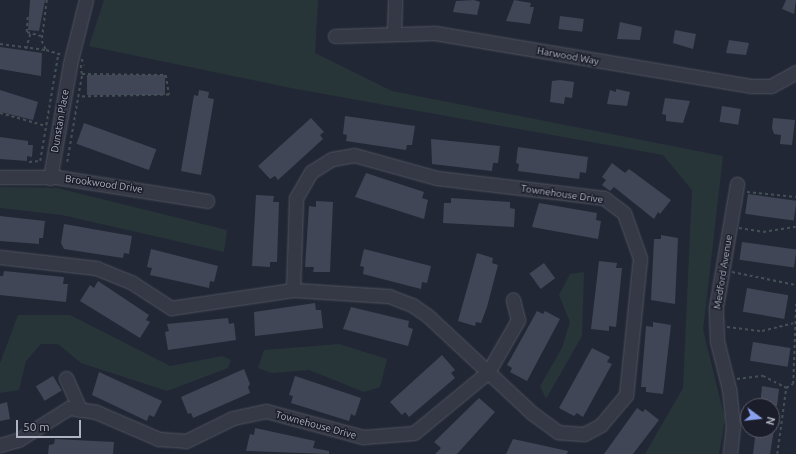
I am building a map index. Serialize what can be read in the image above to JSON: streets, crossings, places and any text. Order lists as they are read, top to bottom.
{
  "streets": {
    "street": [
      "Harwood Way",
      "Dunstan Place",
      "Brookwood Drive",
      "Townehouse Drive",
      "Medford Avenue"
    ]
  },
  "crossings": [
    ["Dunstan Place", "Brookwood Drive"]
  ],
  "scale_bar": "50 m",
  "north": "right"
}
